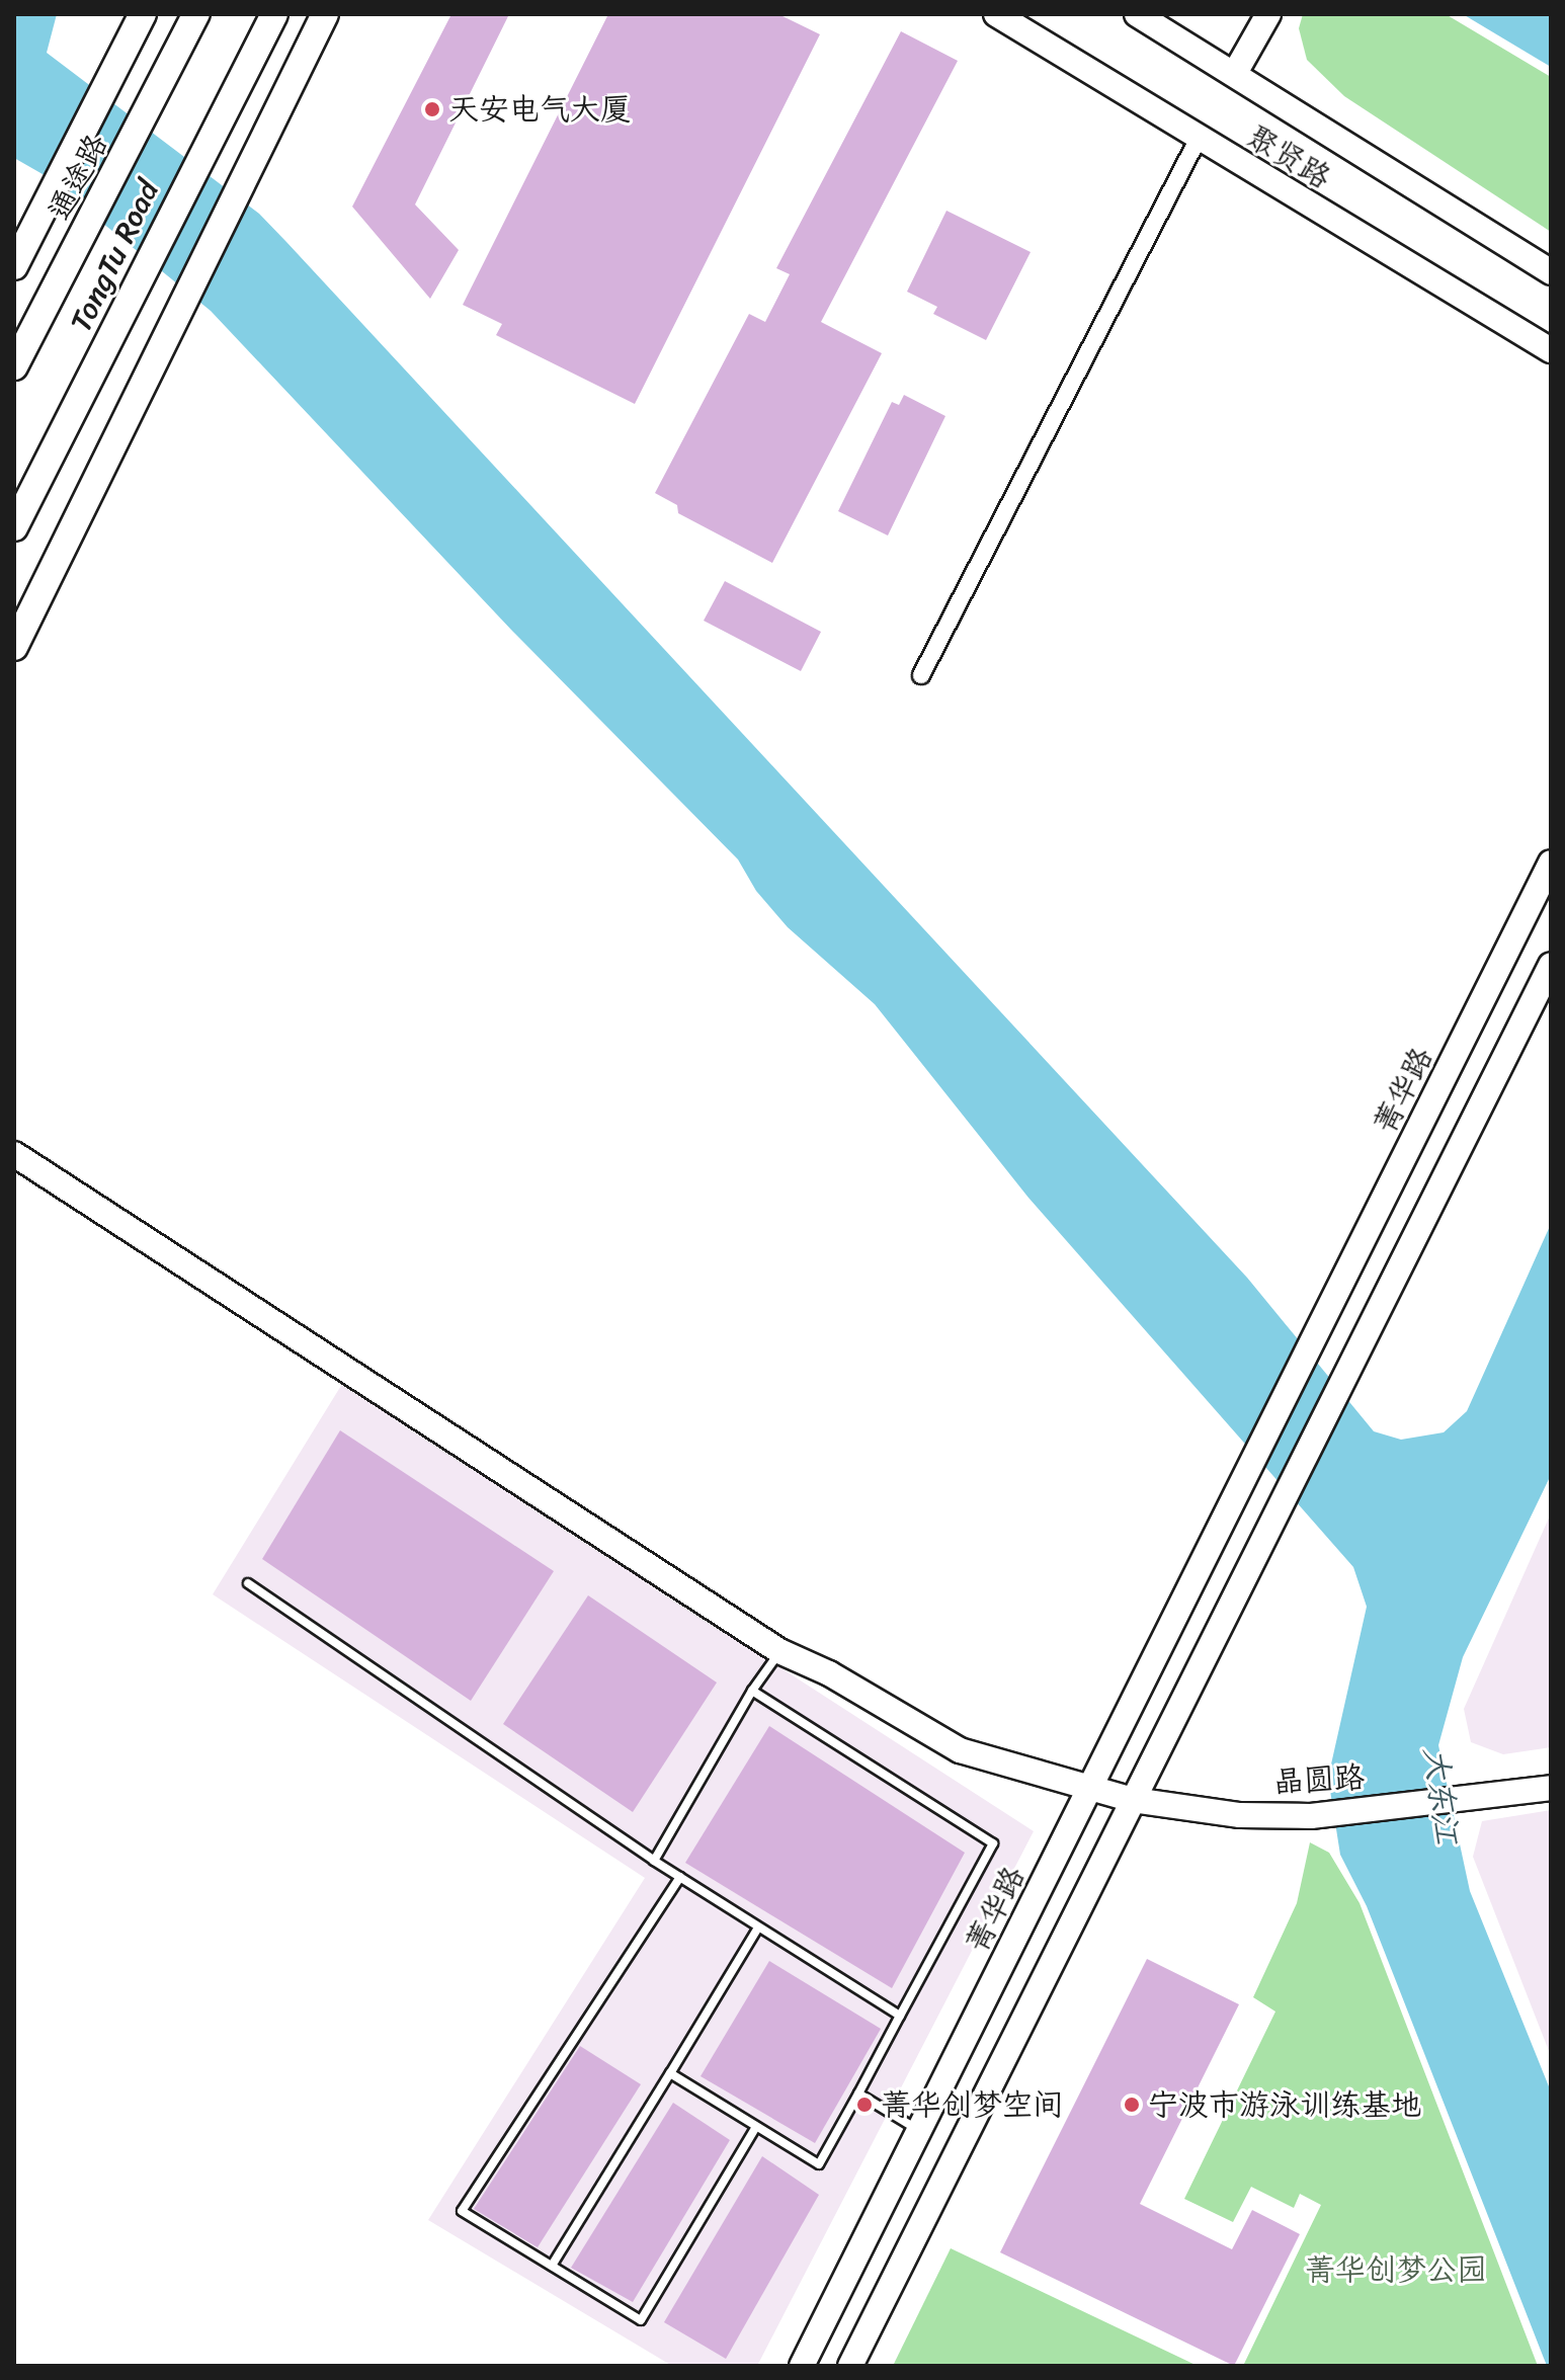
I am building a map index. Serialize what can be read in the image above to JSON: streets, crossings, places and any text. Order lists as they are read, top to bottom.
{
  "streets": {
    "main road": ["通途路", "TongTu Road"],
    "street": ["聚贤路", "菁华路", "晶圆路"]
  },
  "crossings": [
    ["菁华路", "晶圆路"]
  ],
  "water": ["大东江"],
  "parks": ["菁华创梦公园"],
  "places": ["天安电气大厦", "菁华创梦空间", "宁波市游泳训练基地"]
}
